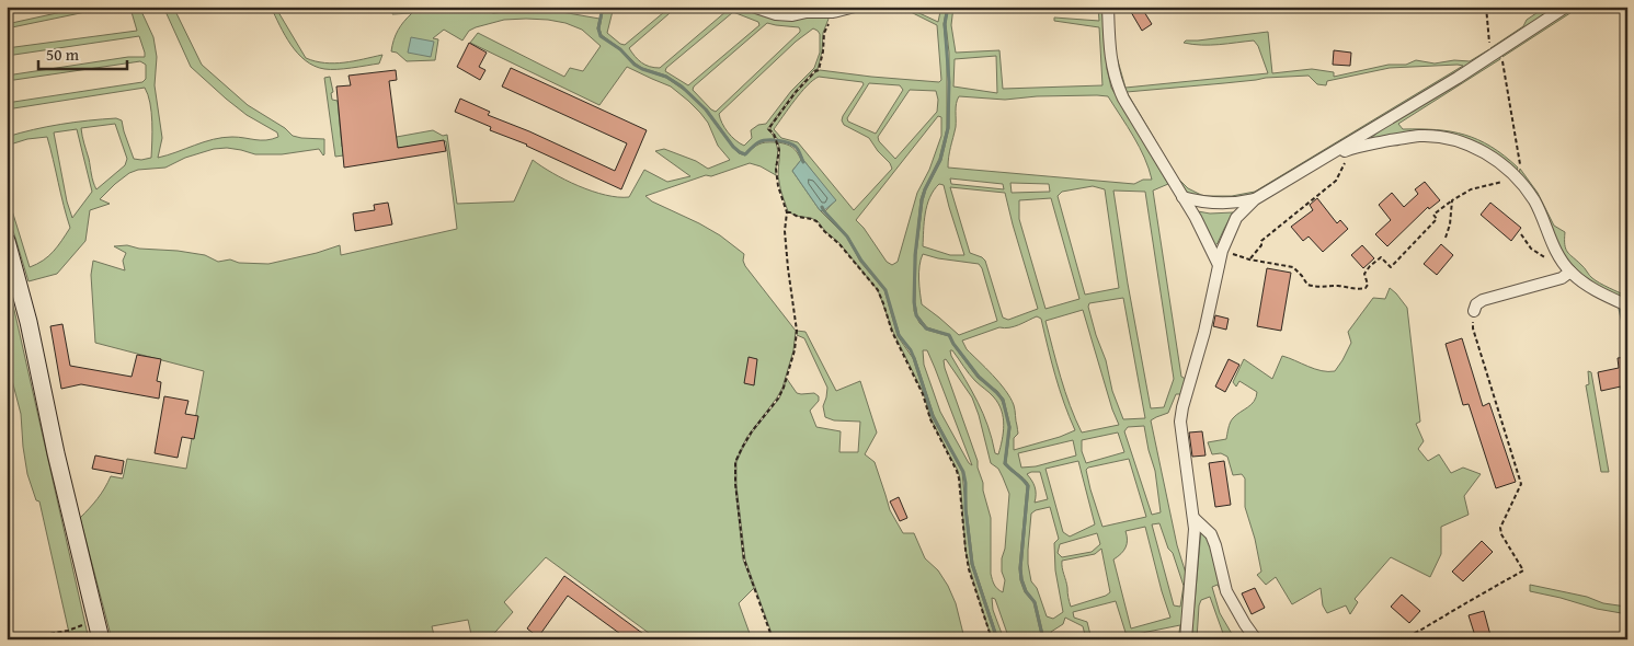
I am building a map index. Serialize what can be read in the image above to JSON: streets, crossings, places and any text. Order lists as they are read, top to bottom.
{
  "scale_bar": "50 m"
}
